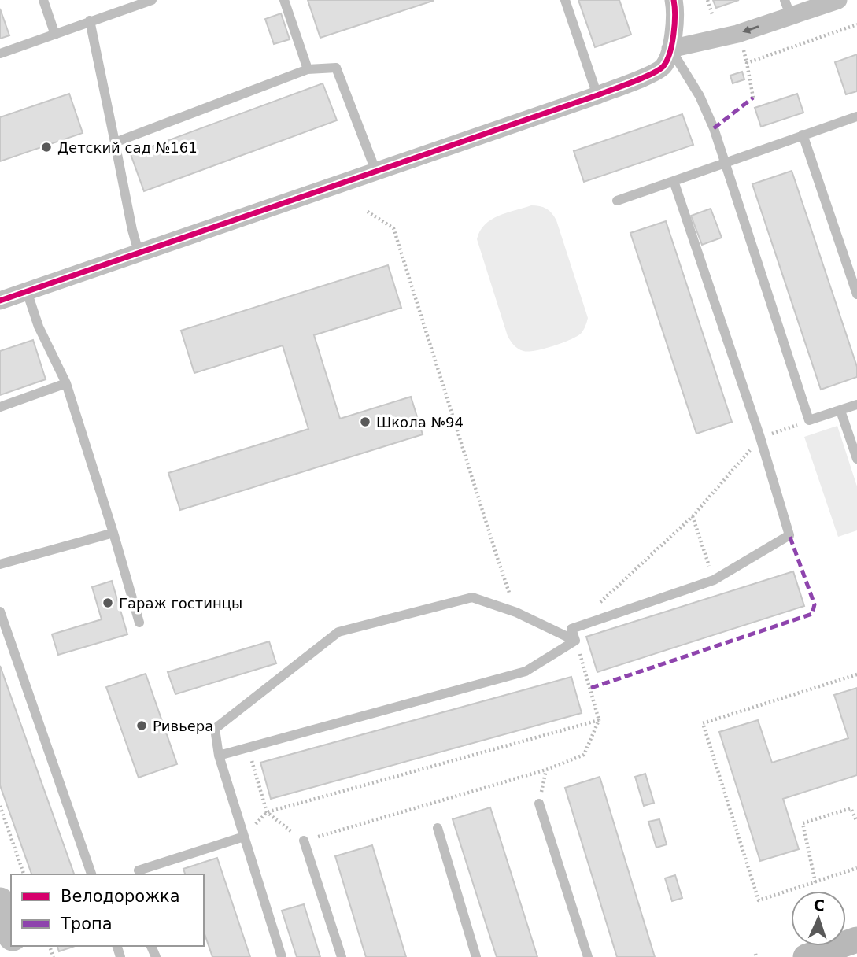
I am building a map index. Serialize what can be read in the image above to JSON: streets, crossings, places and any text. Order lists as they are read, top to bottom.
{
  "places": [
    "Детский сад №161",
    "Школа №94",
    "Гараж гостинцы",
    "Ривьера"
  ],
  "legend": ["Велодорожка", "Тропа"],
  "north": "top"
}
